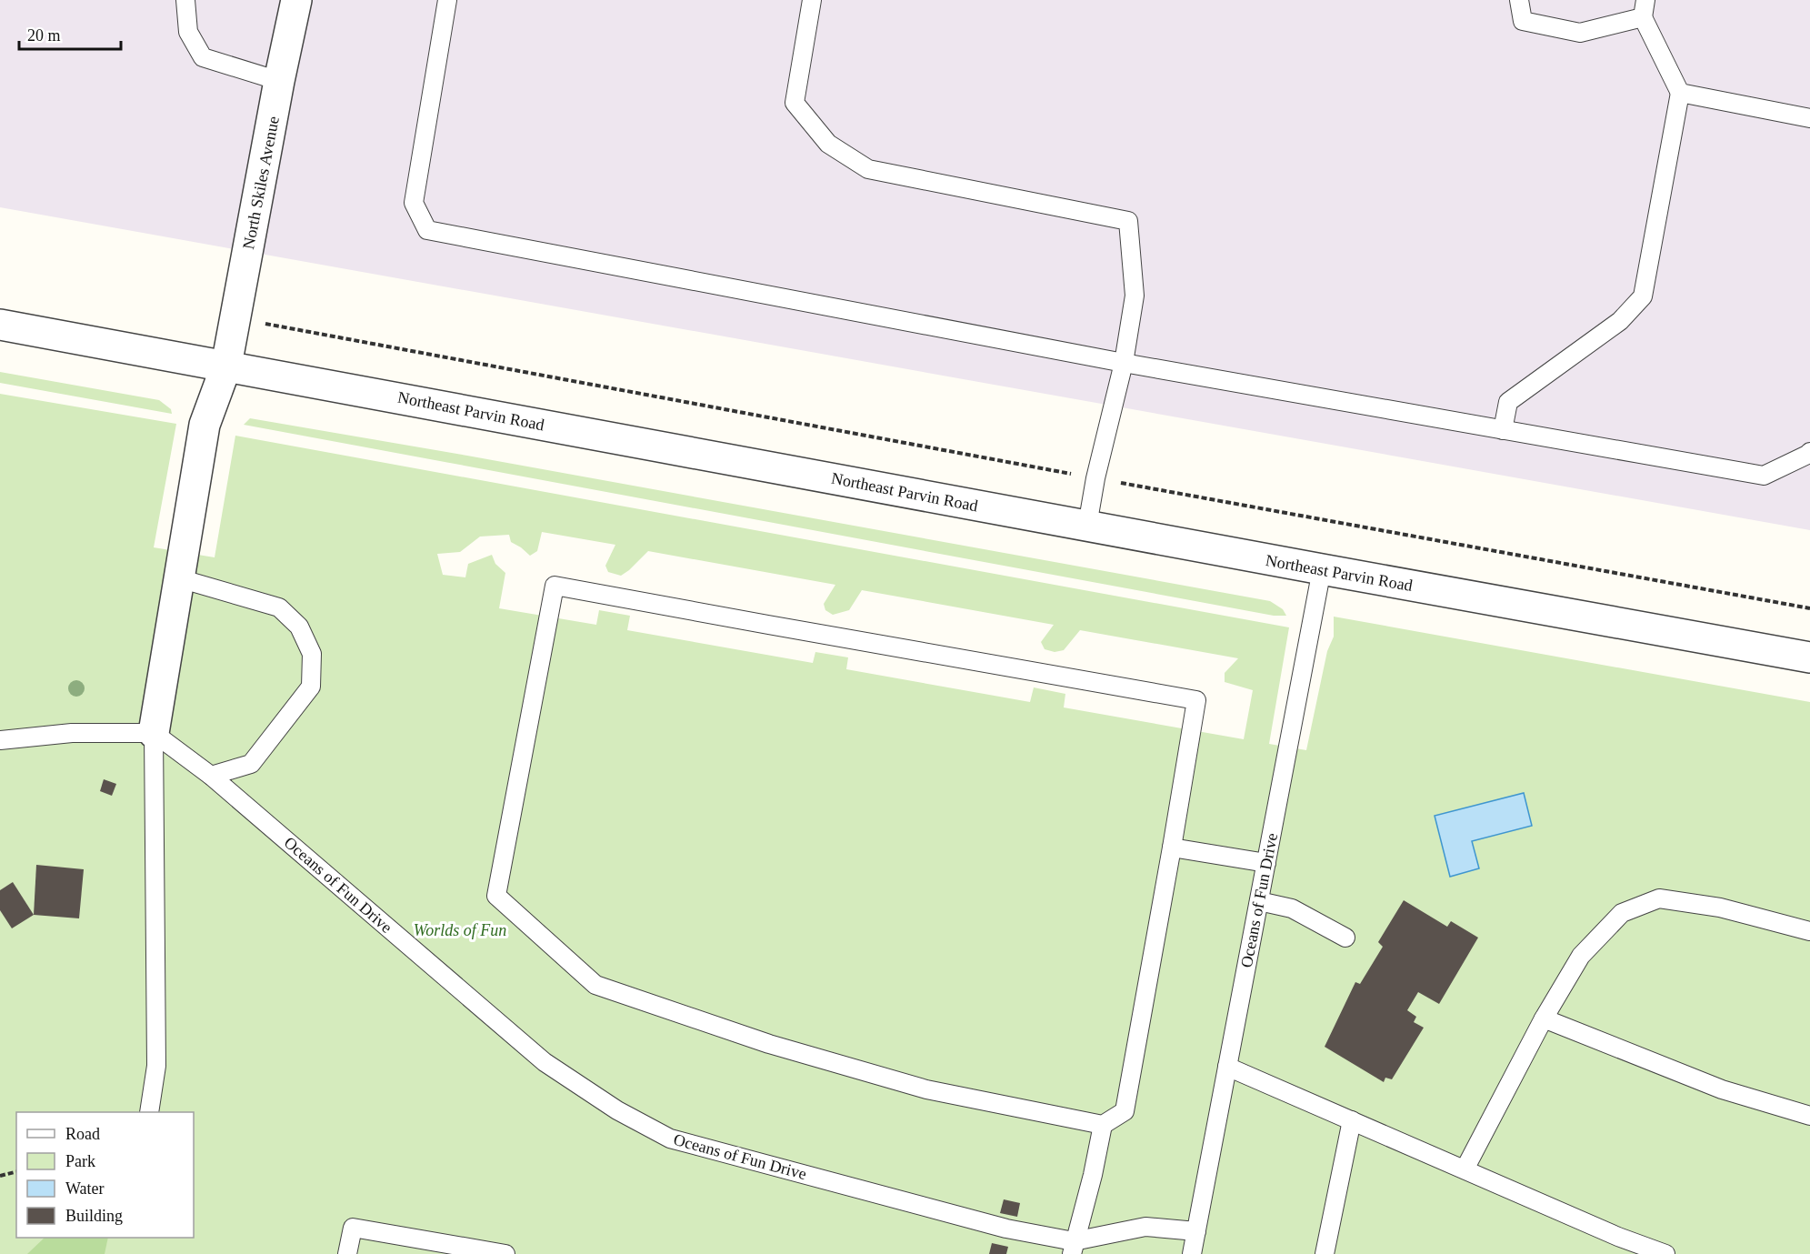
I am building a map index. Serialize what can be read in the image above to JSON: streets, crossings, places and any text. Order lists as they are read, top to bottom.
{
  "streets": {
    "street": ["North Skiles Avenue", "Northeast Parvin Road"],
    "lane": ["Oceans of Fun Drive"]
  },
  "crossings": [
    ["North Skiles Avenue", "Northeast Parvin Road"],
    ["Northeast Parvin Road", "Oceans of Fun Drive"]
  ],
  "parks": ["Worlds of Fun"],
  "legend": [
    "Road",
    "Park",
    "Water",
    "Building"
  ],
  "scale_bar": "20 m"
}
